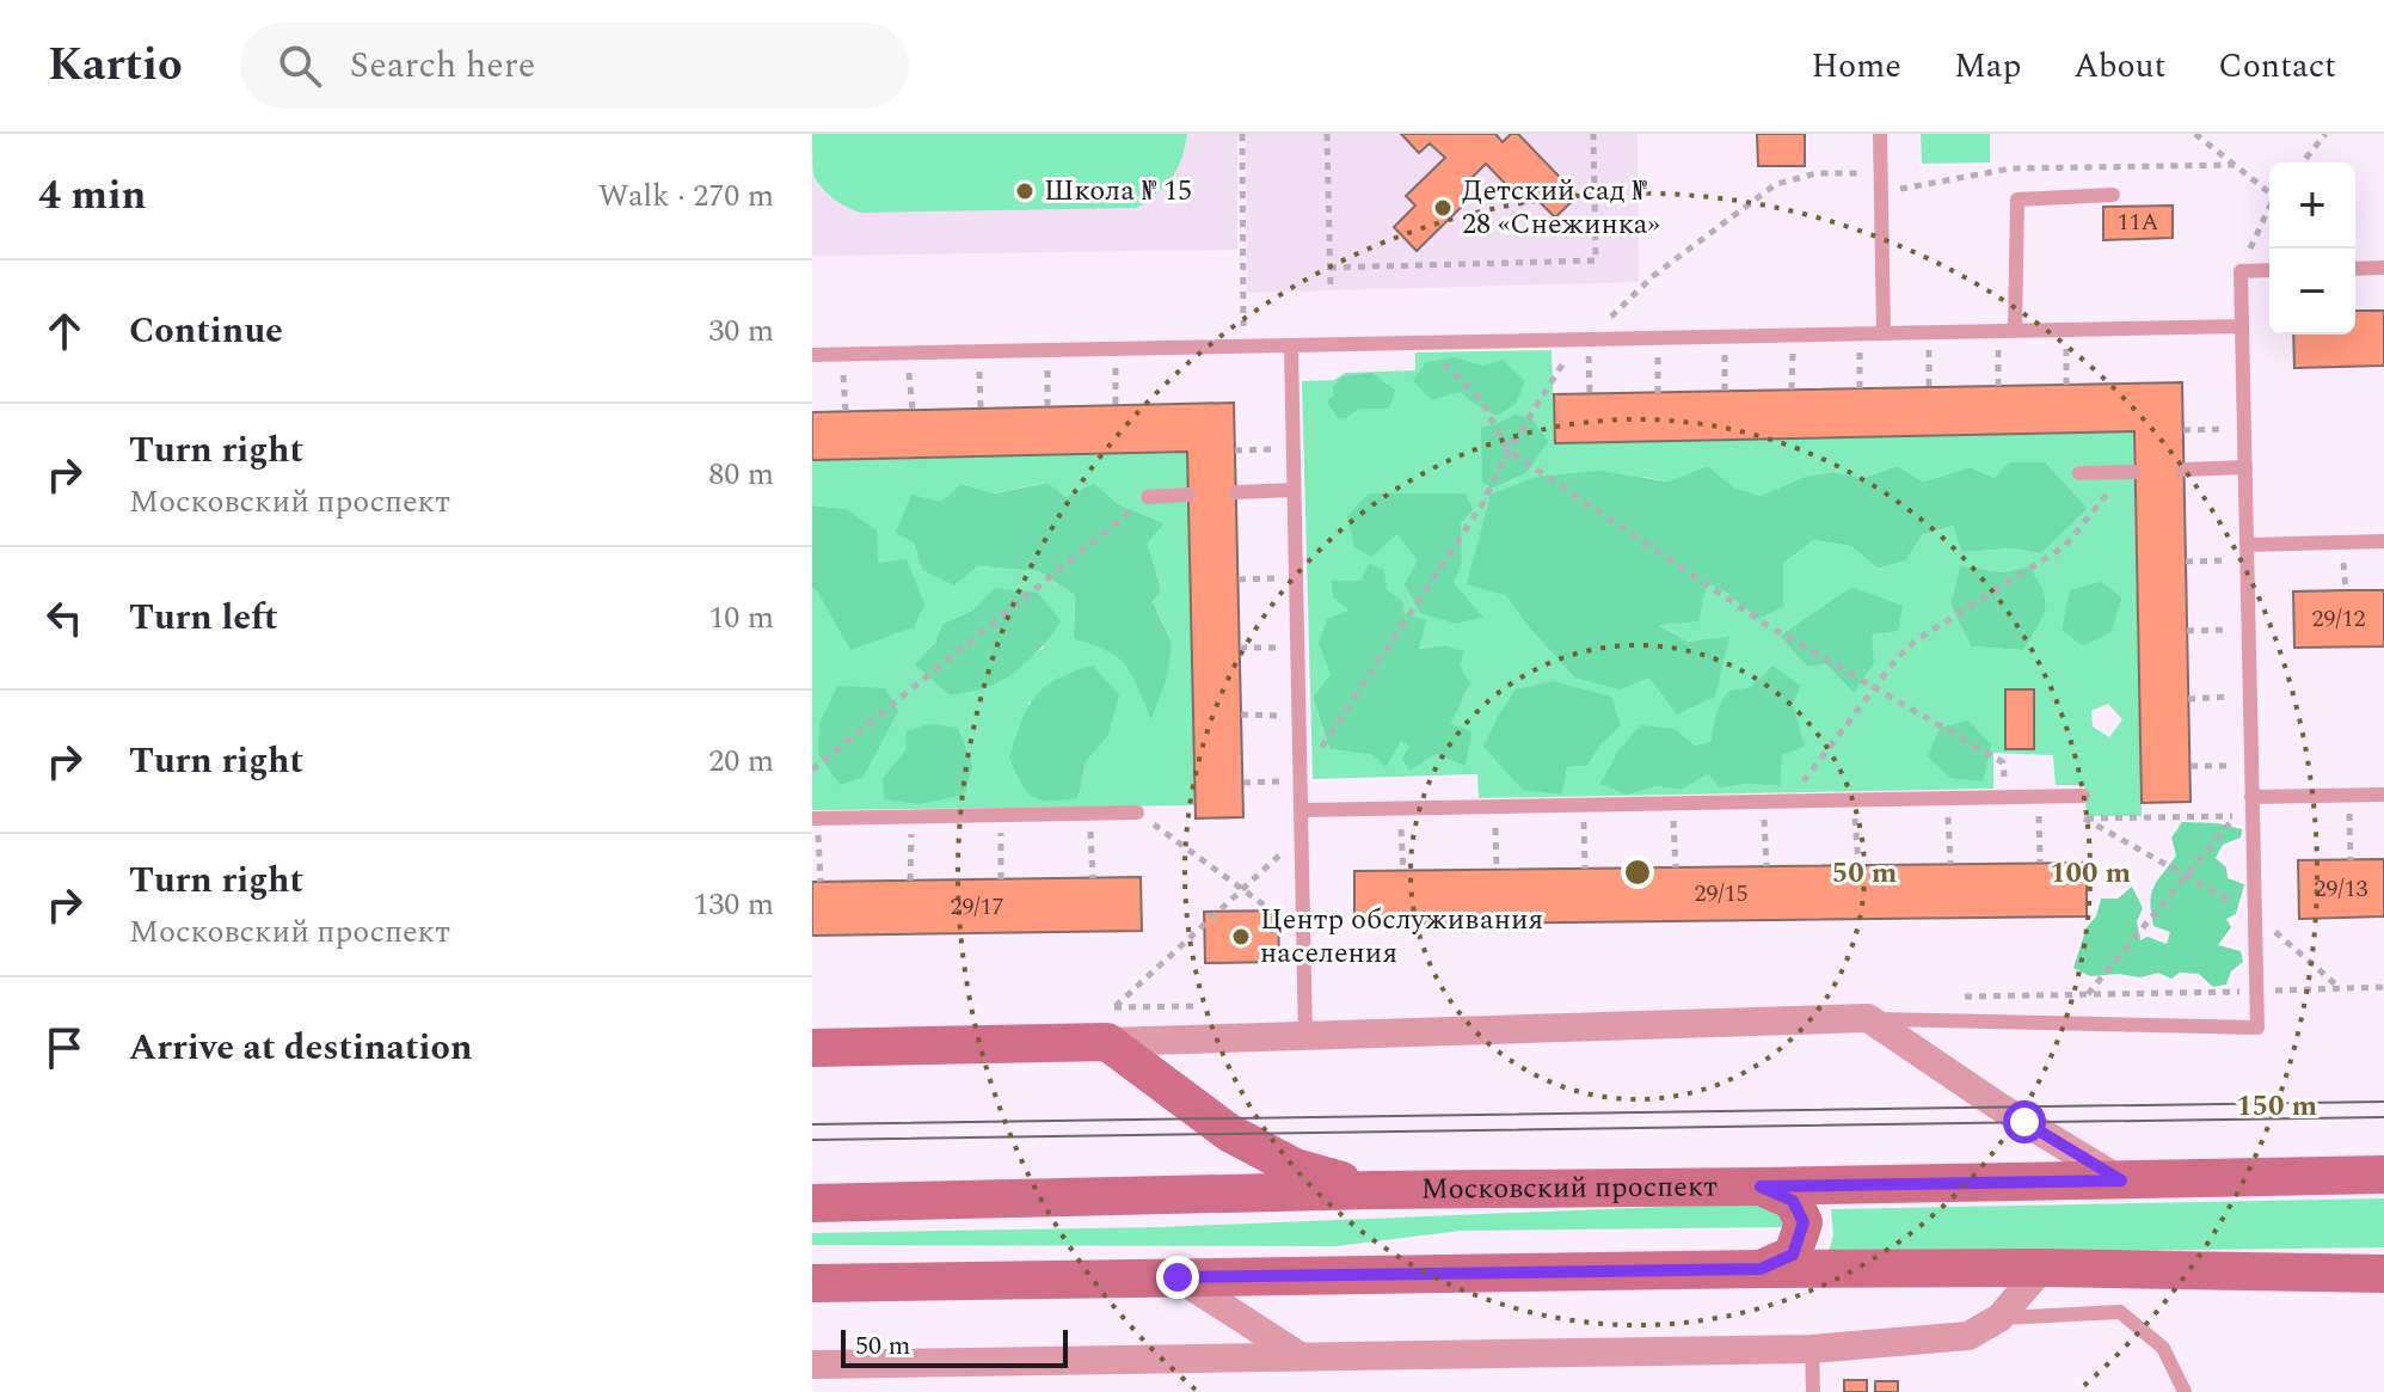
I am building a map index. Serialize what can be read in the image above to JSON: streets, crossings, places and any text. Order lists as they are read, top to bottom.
{
  "streets": {
    "main road": ["Московский проспект"]
  },
  "places": ["Школа № 15", "Детский сад № 28 «Снежинка»", "Центр обслуживания населения"],
  "house_numbers": [
    "11А",
    "29/12",
    "29/13",
    "29/15",
    "29/17"
  ],
  "scale_bar": "50 m",
  "page": {
    "header": "Kartio",
    "search": "Search here",
    "nav": [
      "Home",
      "Map",
      "About",
      "Contact"
    ],
    "heading": ["4 min", "Walk · 270 m"],
    "map_buttons": ["+", "−"],
    "list": [
      ["Continue", "30 m"],
      ["Turn right", "Московский проспект", "80 m"],
      ["Turn left", "10 m"],
      ["Turn right", "20 m"],
      ["Turn right", "Московский проспект", "130 m"],
      "Arrive at destination"
    ],
    "scale": "50 m"
  },
  "rings": ["50 m", "100 m", "150 m"]
}
